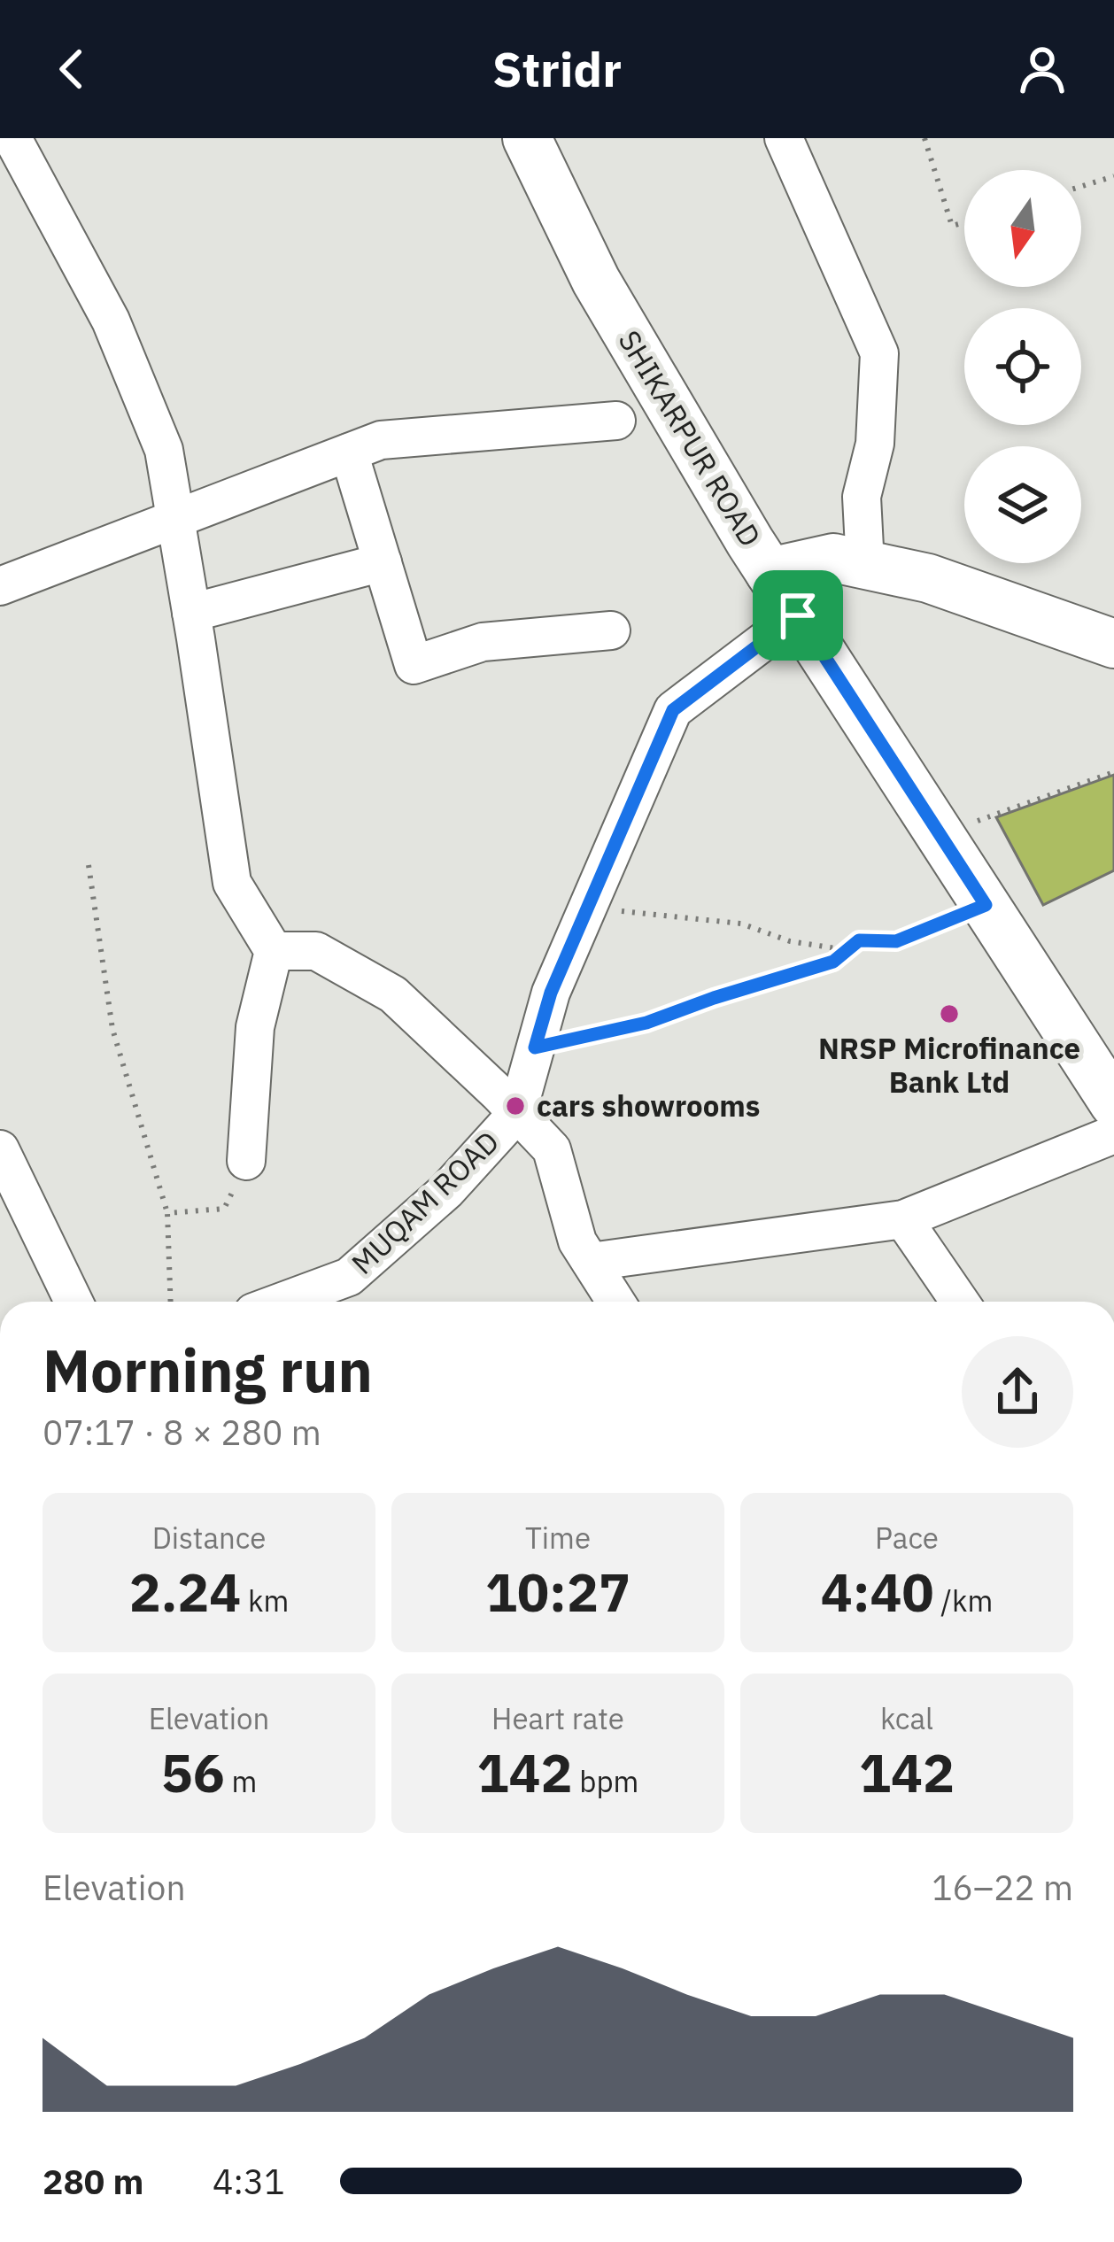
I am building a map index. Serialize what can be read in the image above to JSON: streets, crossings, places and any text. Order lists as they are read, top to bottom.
{
  "streets": {
    "street": ["SHIKARPUR ROAD", "MUQAM ROAD"]
  },
  "crossings": [
    ["SHIKARPUR ROAD", "MUQAM ROAD"]
  ],
  "places": ["NRSP Microfinance Bank Ltd", "cars showrooms"],
  "north": "bottom",
  "page": {
    "header": "Stridr",
    "heading": ["Morning run", "07:17 · 8 × 280 m"],
    "stats": [
      ["Distance", "2.24 km"],
      ["Time", "10:27"],
      ["Pace", "4:40 /km"],
      ["Elevation", "56 m"],
      ["Heart rate", "142 bpm"],
      ["kcal", "142"]
    ],
    "chart": ["Elevation", "16–22 m"],
    "list": [
      {
        "name": "280 m",
        "note": "4:31"
      }
    ]
  }
}
